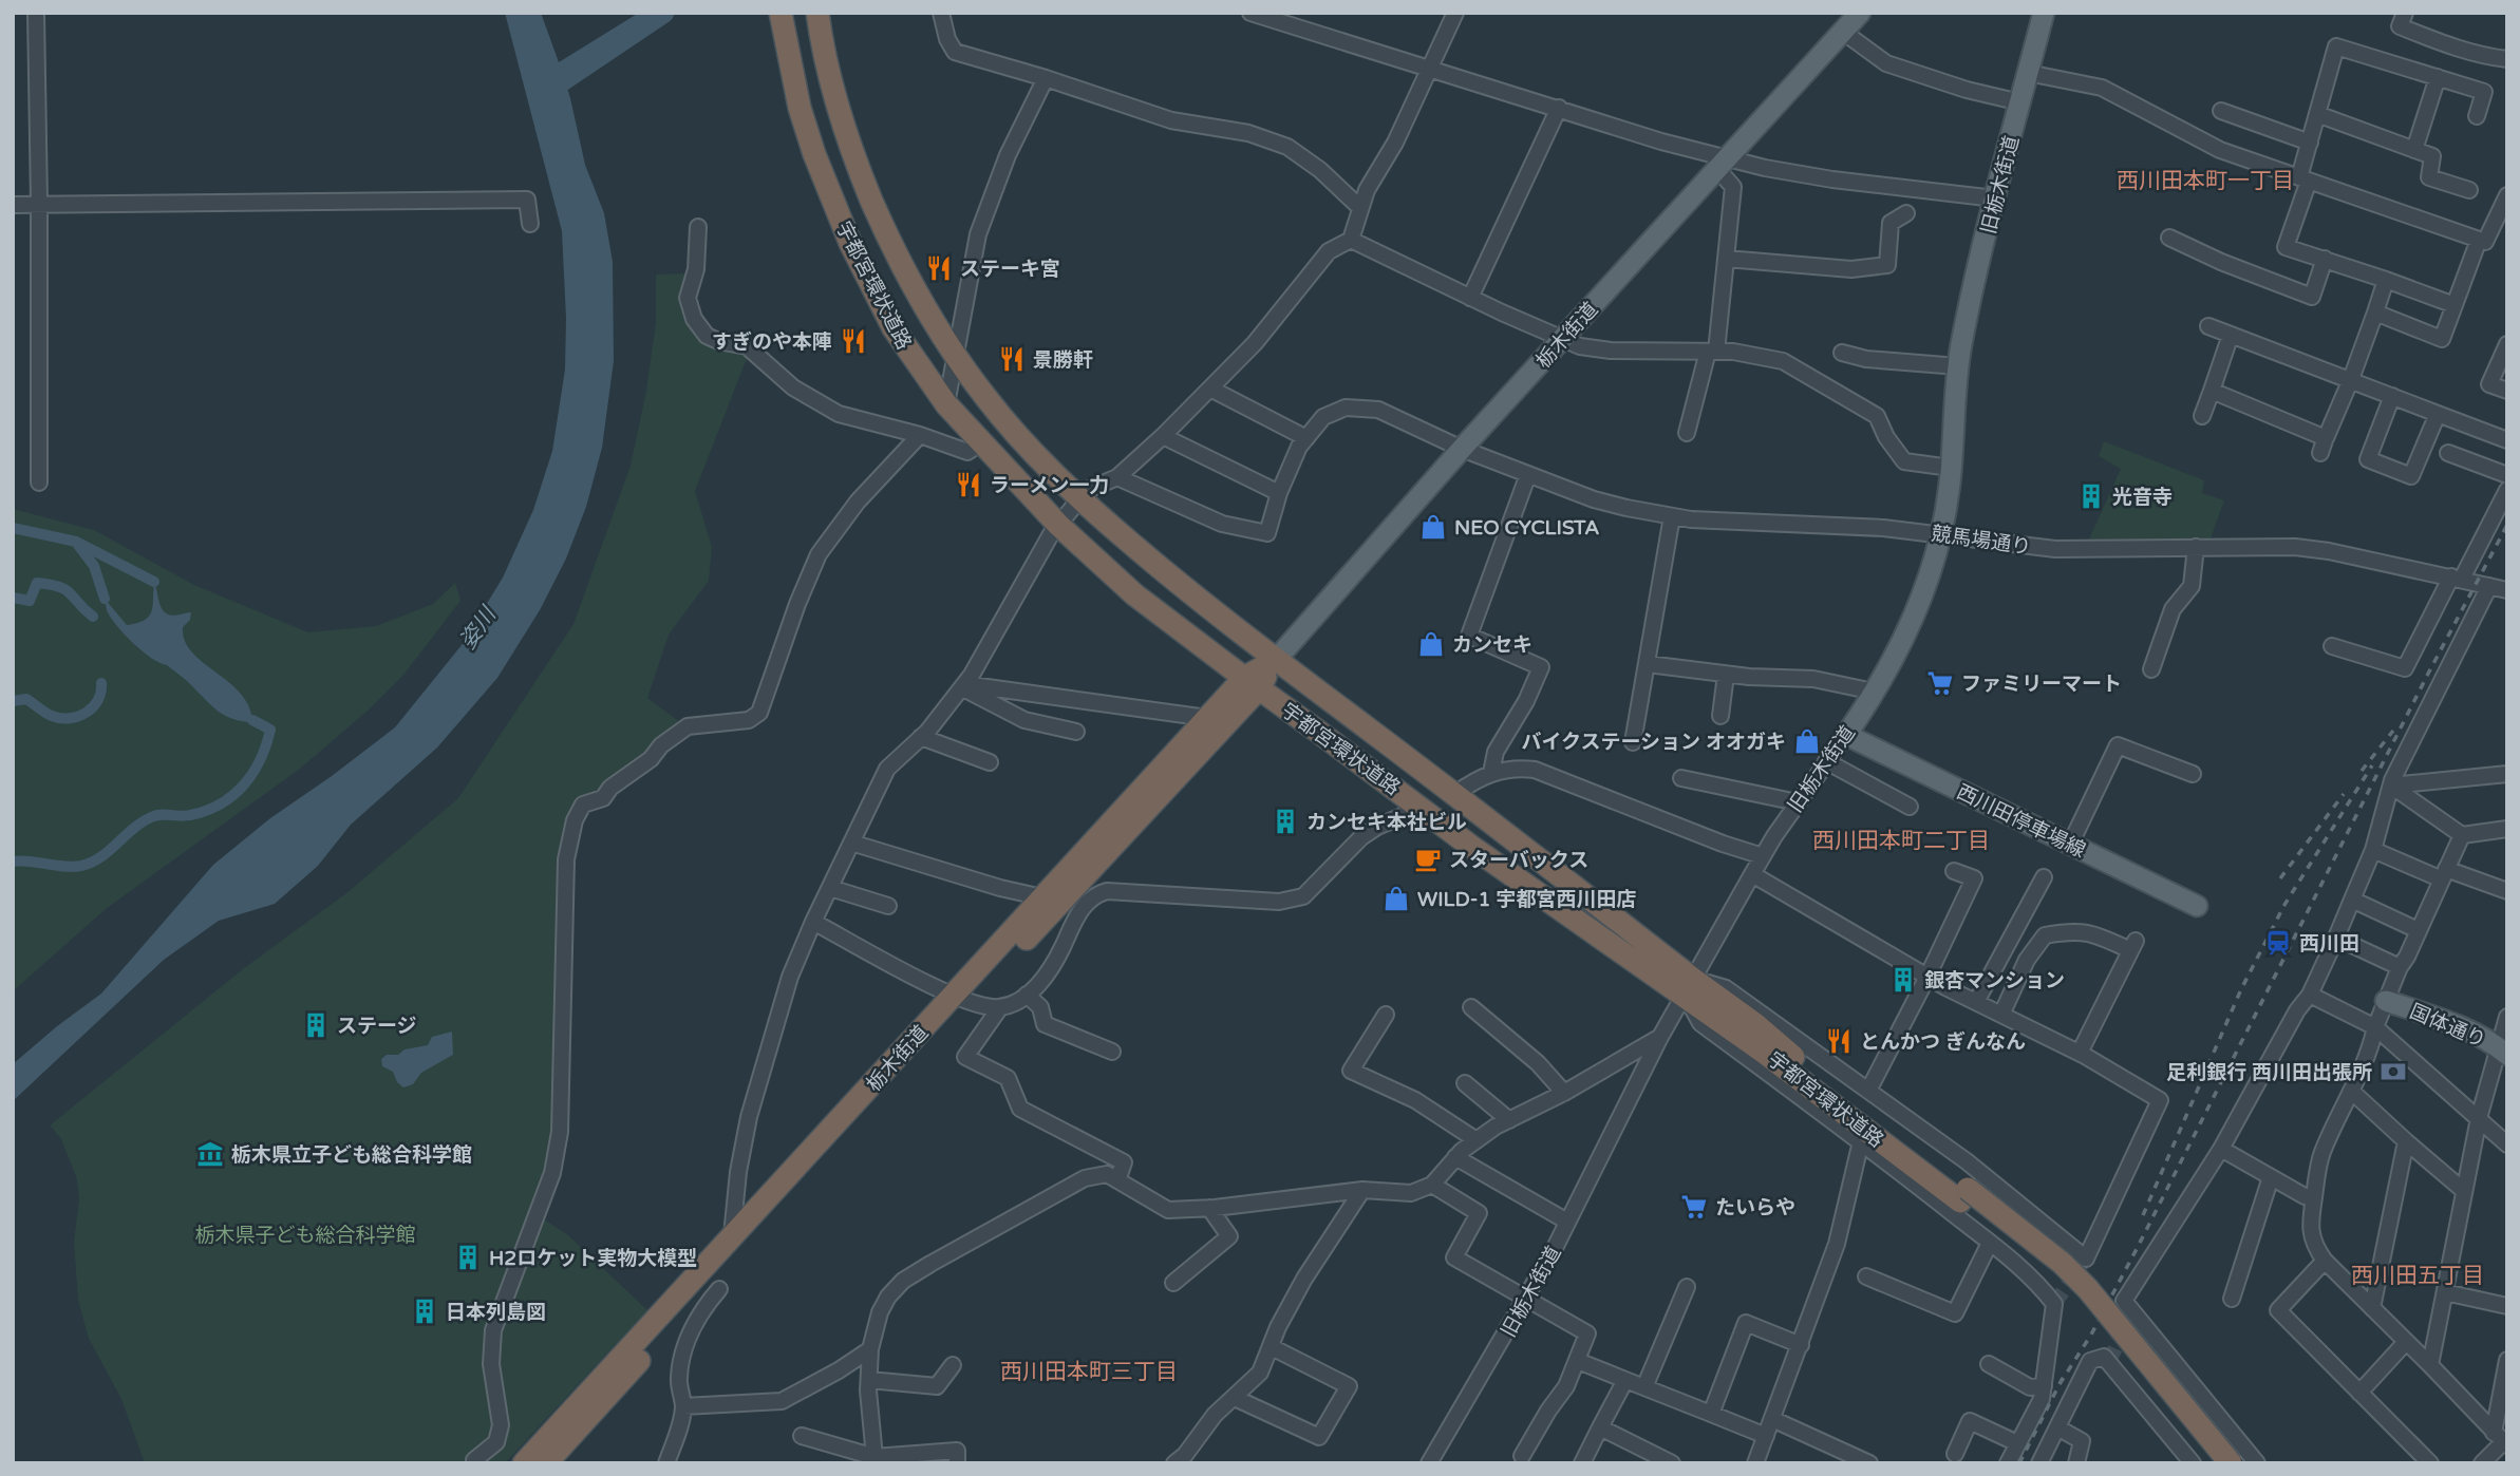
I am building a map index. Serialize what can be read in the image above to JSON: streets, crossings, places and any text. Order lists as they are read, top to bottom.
{
  "streets": {
    "highway": ["宇都宮環状道路", "栃木街道"],
    "main road": ["旧栃木街道", "西川田停車場線", "国体通り"],
    "street": ["競馬場通り"]
  },
  "crossings": [
    ["旧栃木街道", "宇都宮環状道路"],
    ["旧栃木街道", "競馬場通り"],
    ["旧栃木街道", "西川田停車場線"],
    ["宇都宮環状道路", "栃木街道"],
    ["栃木街道", "競馬場通り"]
  ],
  "districts": [
    "西川田本町一丁目",
    "西川田本町二丁目",
    "西川田五丁目",
    "西川田本町三丁目"
  ],
  "water": ["姿川"],
  "parks": ["栃木県子ども総合科学館"],
  "places": {
    "restaurant": [
      "ステーキ宮",
      "すぎのや本陣",
      "景勝軒",
      "ラーメン一力",
      "とんかつ ぎんなん"
    ],
    "building": [
      "光音寺",
      "カンセキ本社ビル",
      "銀杏マンション",
      "ステージ",
      "H2ロケット実物大模型",
      "日本列島図"
    ],
    "shop": [
      "NEO CYCLISTA",
      "カンセキ",
      "バイクステーション オオガキ",
      "WILD-1 宇都宮西川田店"
    ],
    "supermarket": ["ファミリーマート", "たいらや"],
    "cafe": ["スターバックス"],
    "station": ["西川田"],
    "bank": ["足利銀行 西川田出張所"],
    "museum": ["栃木県立子ども総合科学館"]
  }
}
